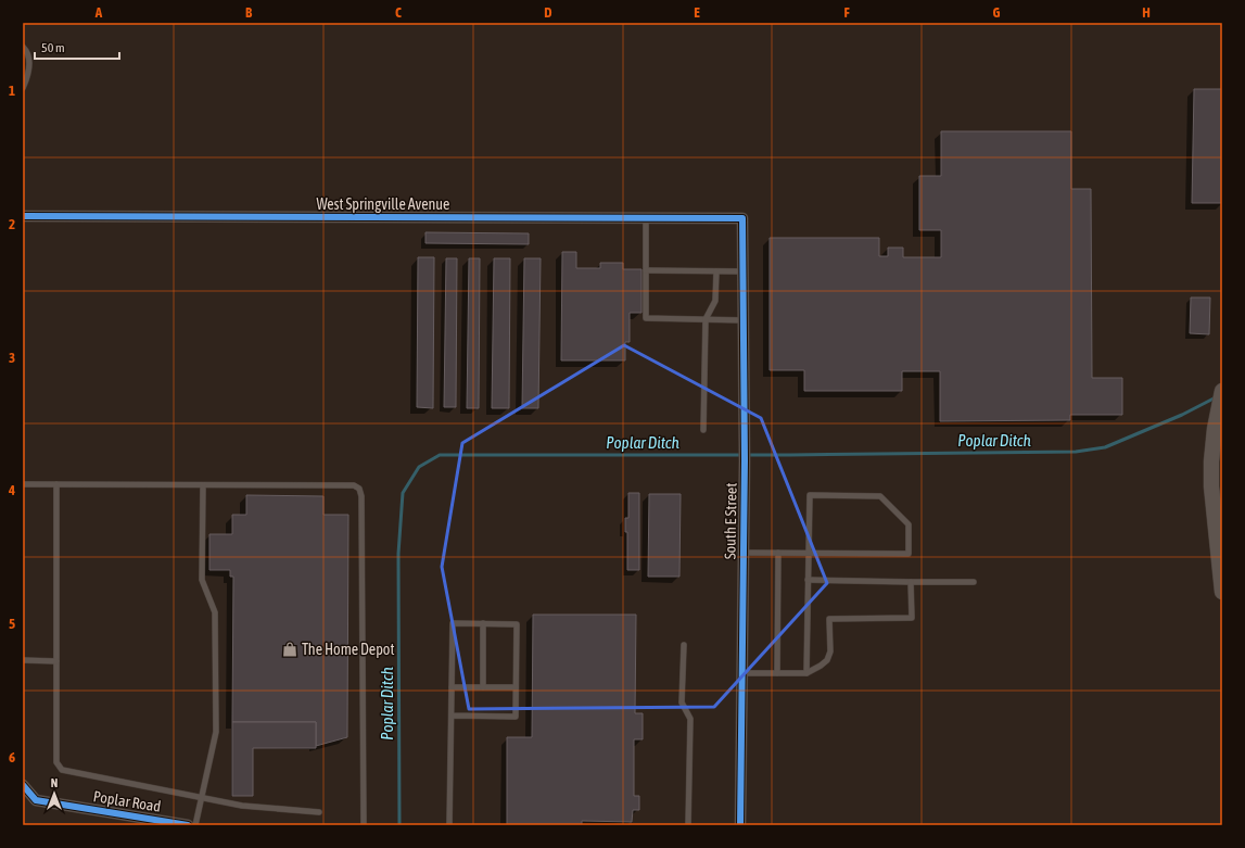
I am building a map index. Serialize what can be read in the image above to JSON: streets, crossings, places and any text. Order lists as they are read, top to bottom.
{
  "streets": {
    "street": ["West Springville Avenue", "South E Street", "Poplar Road"]
  },
  "crossings": [
    ["West Springville Avenue", "South E Street"]
  ],
  "water": ["Poplar Ditch"],
  "places": {
    "shop": ["The Home Depot"]
  },
  "scale_bar": "50 m",
  "north": "top",
  "grid": {
    "columns": [
      "A",
      "B",
      "C",
      "D",
      "E",
      "F",
      "G",
      "H"
    ],
    "rows": [
      "1",
      "2",
      "3",
      "4",
      "5",
      "6"
    ]
  }
}
